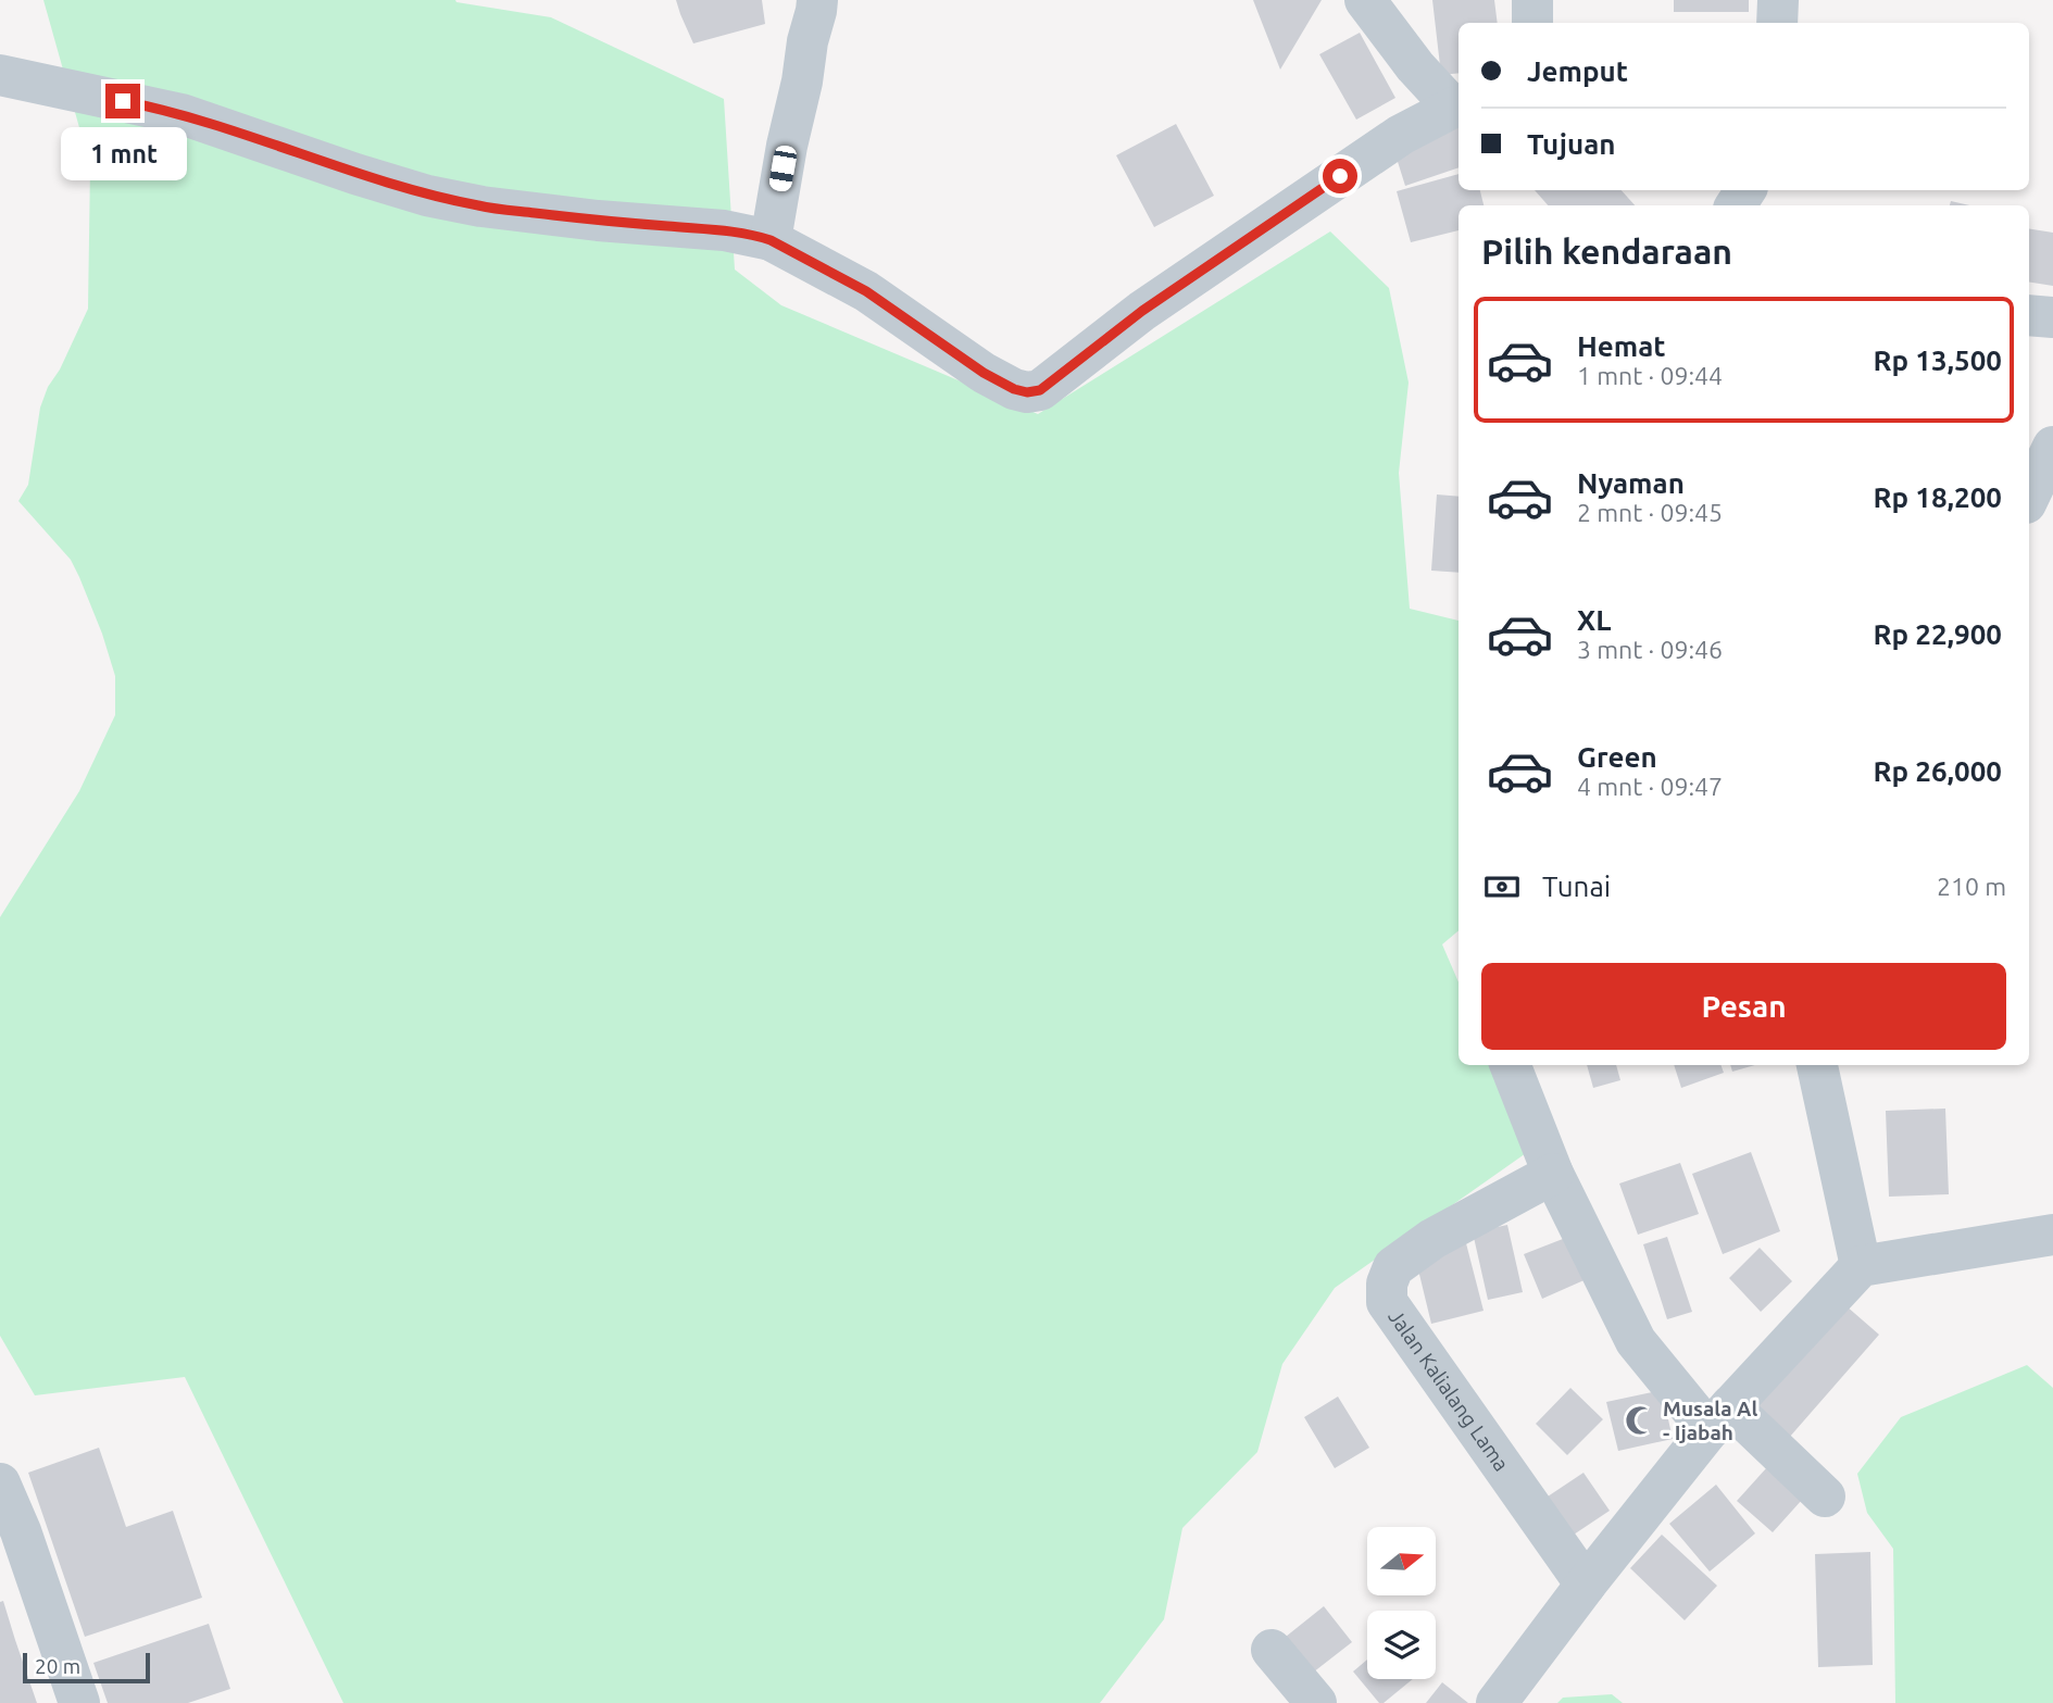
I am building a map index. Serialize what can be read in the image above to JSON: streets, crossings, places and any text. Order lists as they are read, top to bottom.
{
  "streets": {
    "street": ["Jalan Kalialang Lama"]
  },
  "places": {
    "mosque": ["Musala Al - Ijabah"]
  },
  "scale_bar": "20 m",
  "north": "right",
  "page": {
    "banner": ["Jemput", "Tujuan"],
    "bubble": "1 mnt",
    "heading": "Pilih kendaraan",
    "list": [
      {
        "name": "Hemat",
        "note": "1 mnt · 09:44",
        "value": "Rp 13,500"
      },
      {
        "name": "Nyaman",
        "note": "2 mnt · 09:45",
        "value": "Rp 18,200"
      },
      {
        "name": "XL",
        "note": "3 mnt · 09:46",
        "value": "Rp 22,900"
      },
      {
        "name": "Green",
        "note": "4 mnt · 09:47",
        "value": "Rp 26,000"
      }
    ],
    "pay": ["Tunai", "210 m"],
    "buttons": "Pesan",
    "scale": "20 m"
  }
}
